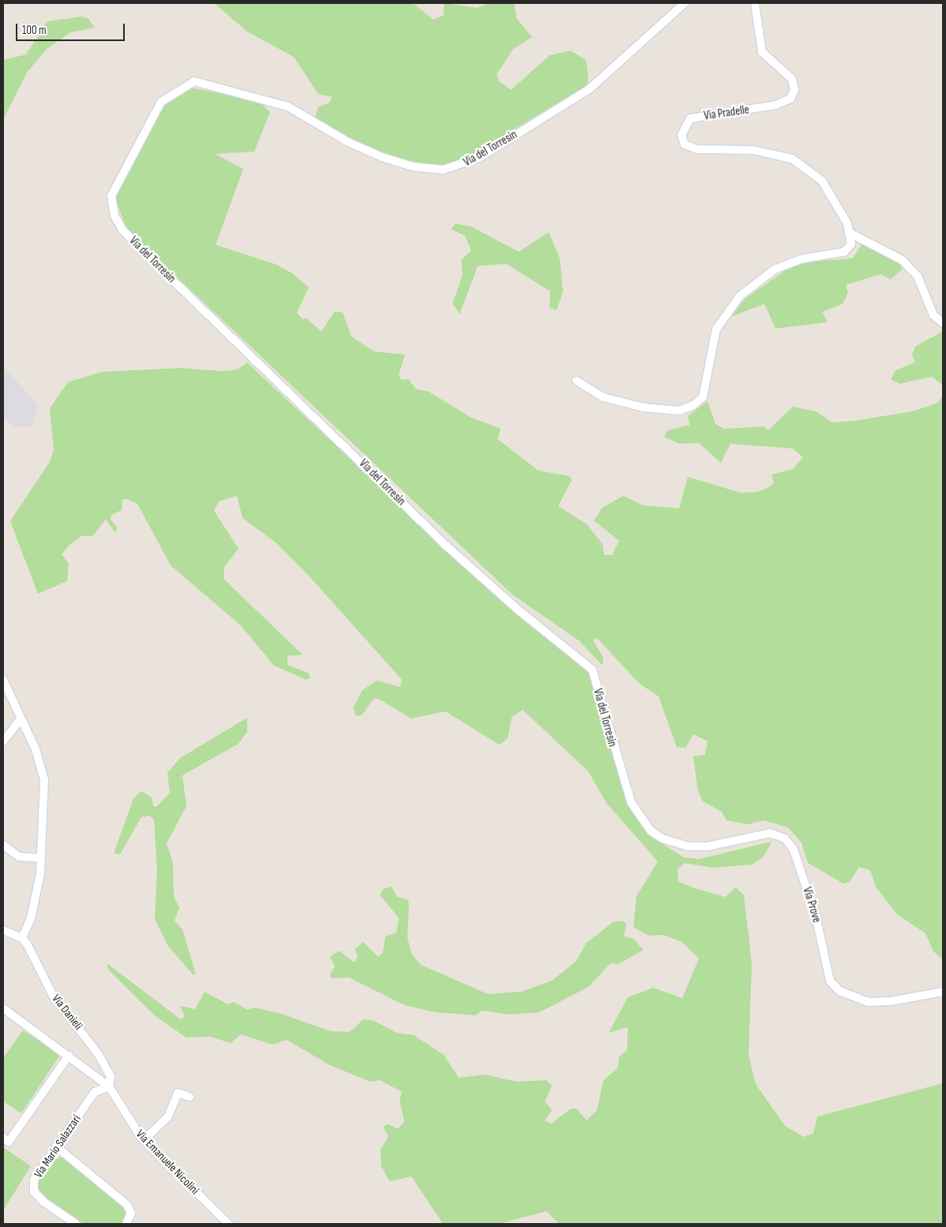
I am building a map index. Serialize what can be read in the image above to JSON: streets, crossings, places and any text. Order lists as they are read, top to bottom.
{
  "streets": {
    "street": [
      "Via Pradelle",
      "Via del Torresin",
      "Via Prove",
      "Via Danieli",
      "Via Mario Salazzari",
      "Via Emanuele Nicolini"
    ]
  },
  "crossings": [
    ["Via del Torresin", "Via Prove"],
    ["Via Danieli", "Via Mario Salazzari"],
    ["Via Danieli", "Via Emanuele Nicolini"],
    ["Via Mario Salazzari", "Via Emanuele Nicolini"]
  ],
  "scale_bar": "100 m"
}
